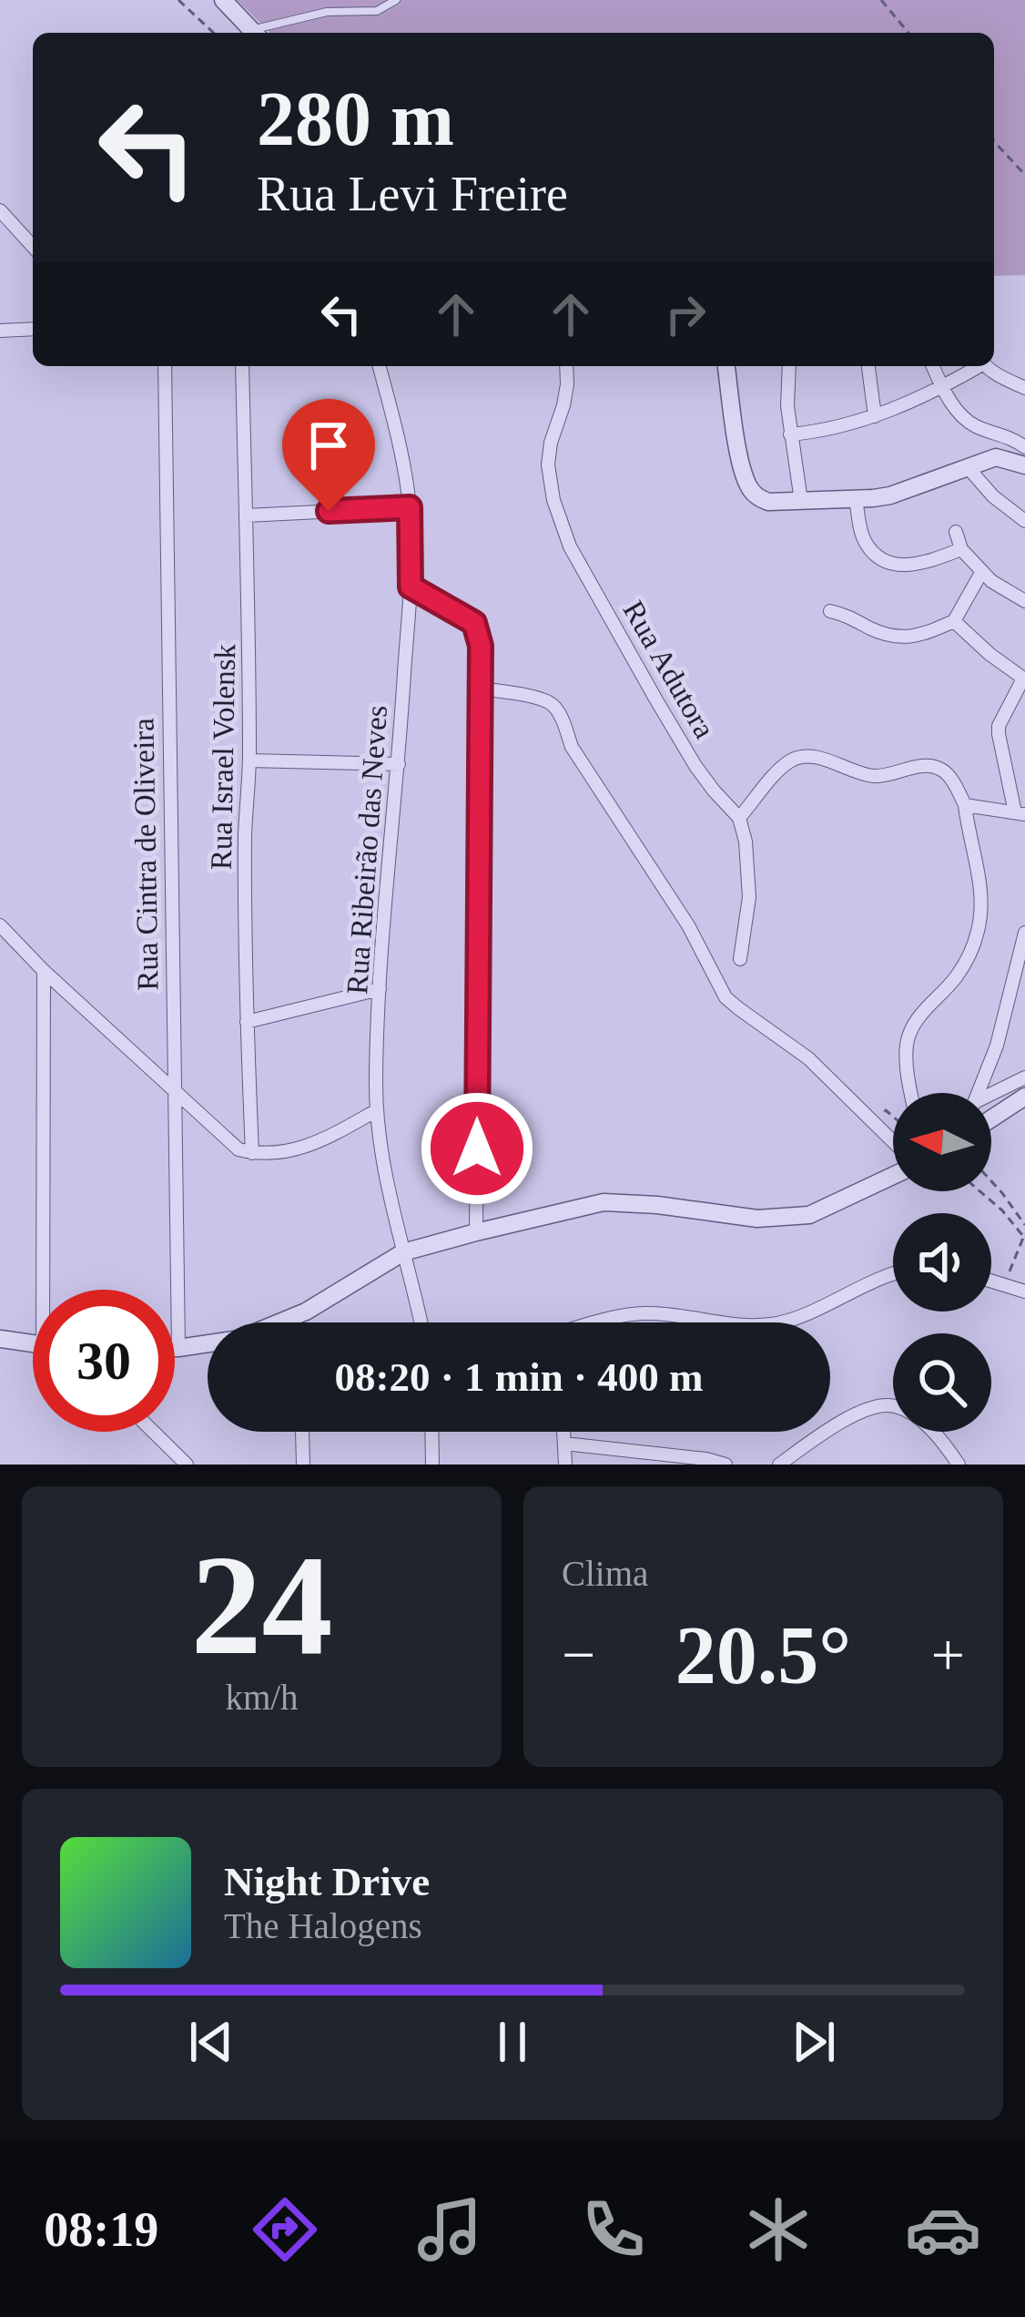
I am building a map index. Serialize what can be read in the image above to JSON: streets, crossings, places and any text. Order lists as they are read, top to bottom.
{
  "streets": {
    "street": [
      "Rua Adutora",
      "Rua Israel Volensk",
      "Rua Ribeirão das Neves",
      "Rua Cintra de Oliveira"
    ]
  },
  "north": "left",
  "page": {
    "turn": ["280 m", "Rua Levi Freire"],
    "limit": "30",
    "trip": "08:20 · 1 min · 400 m",
    "tile": [
      ["24", "km/h"],
      "Clima"
    ],
    "heat": ["−", "20.5°", "+"],
    "song": ["Night Drive", "The Halogens"],
    "tabs": "08:19"
  }
}
